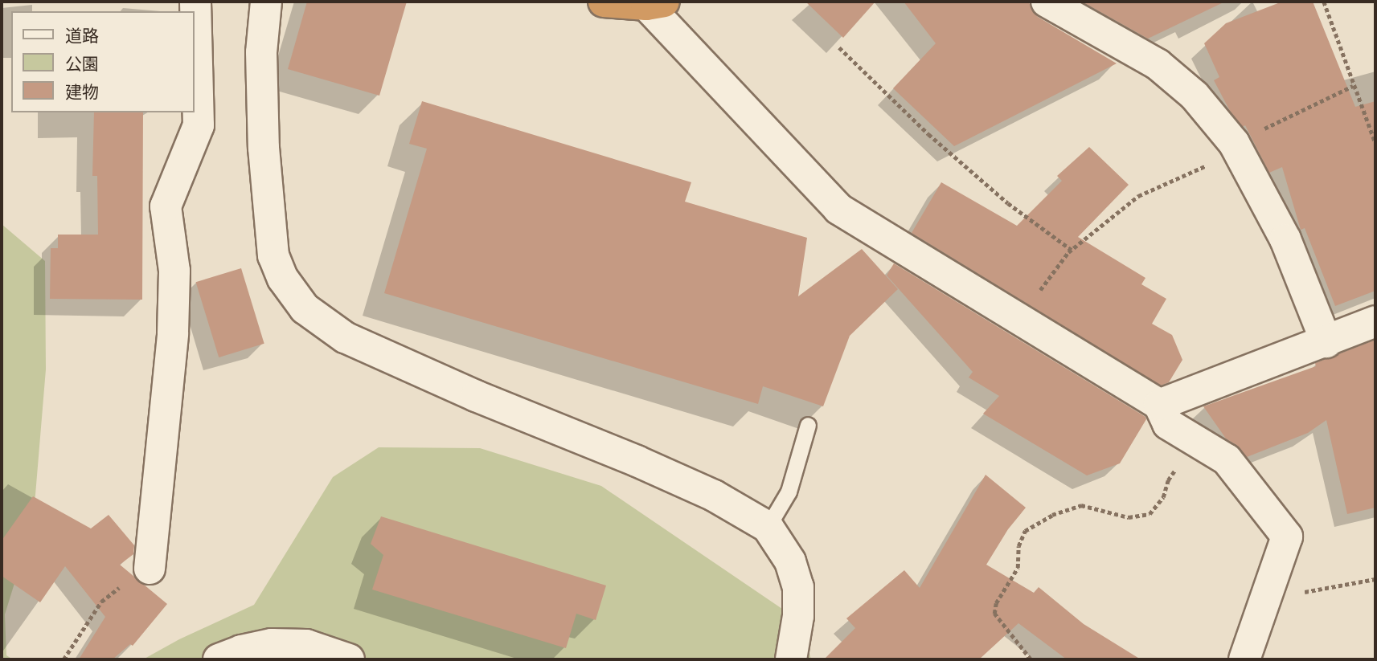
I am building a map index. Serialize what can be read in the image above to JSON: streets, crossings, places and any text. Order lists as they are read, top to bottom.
{
  "legend": ["道路", "公園", "建物"]
}
